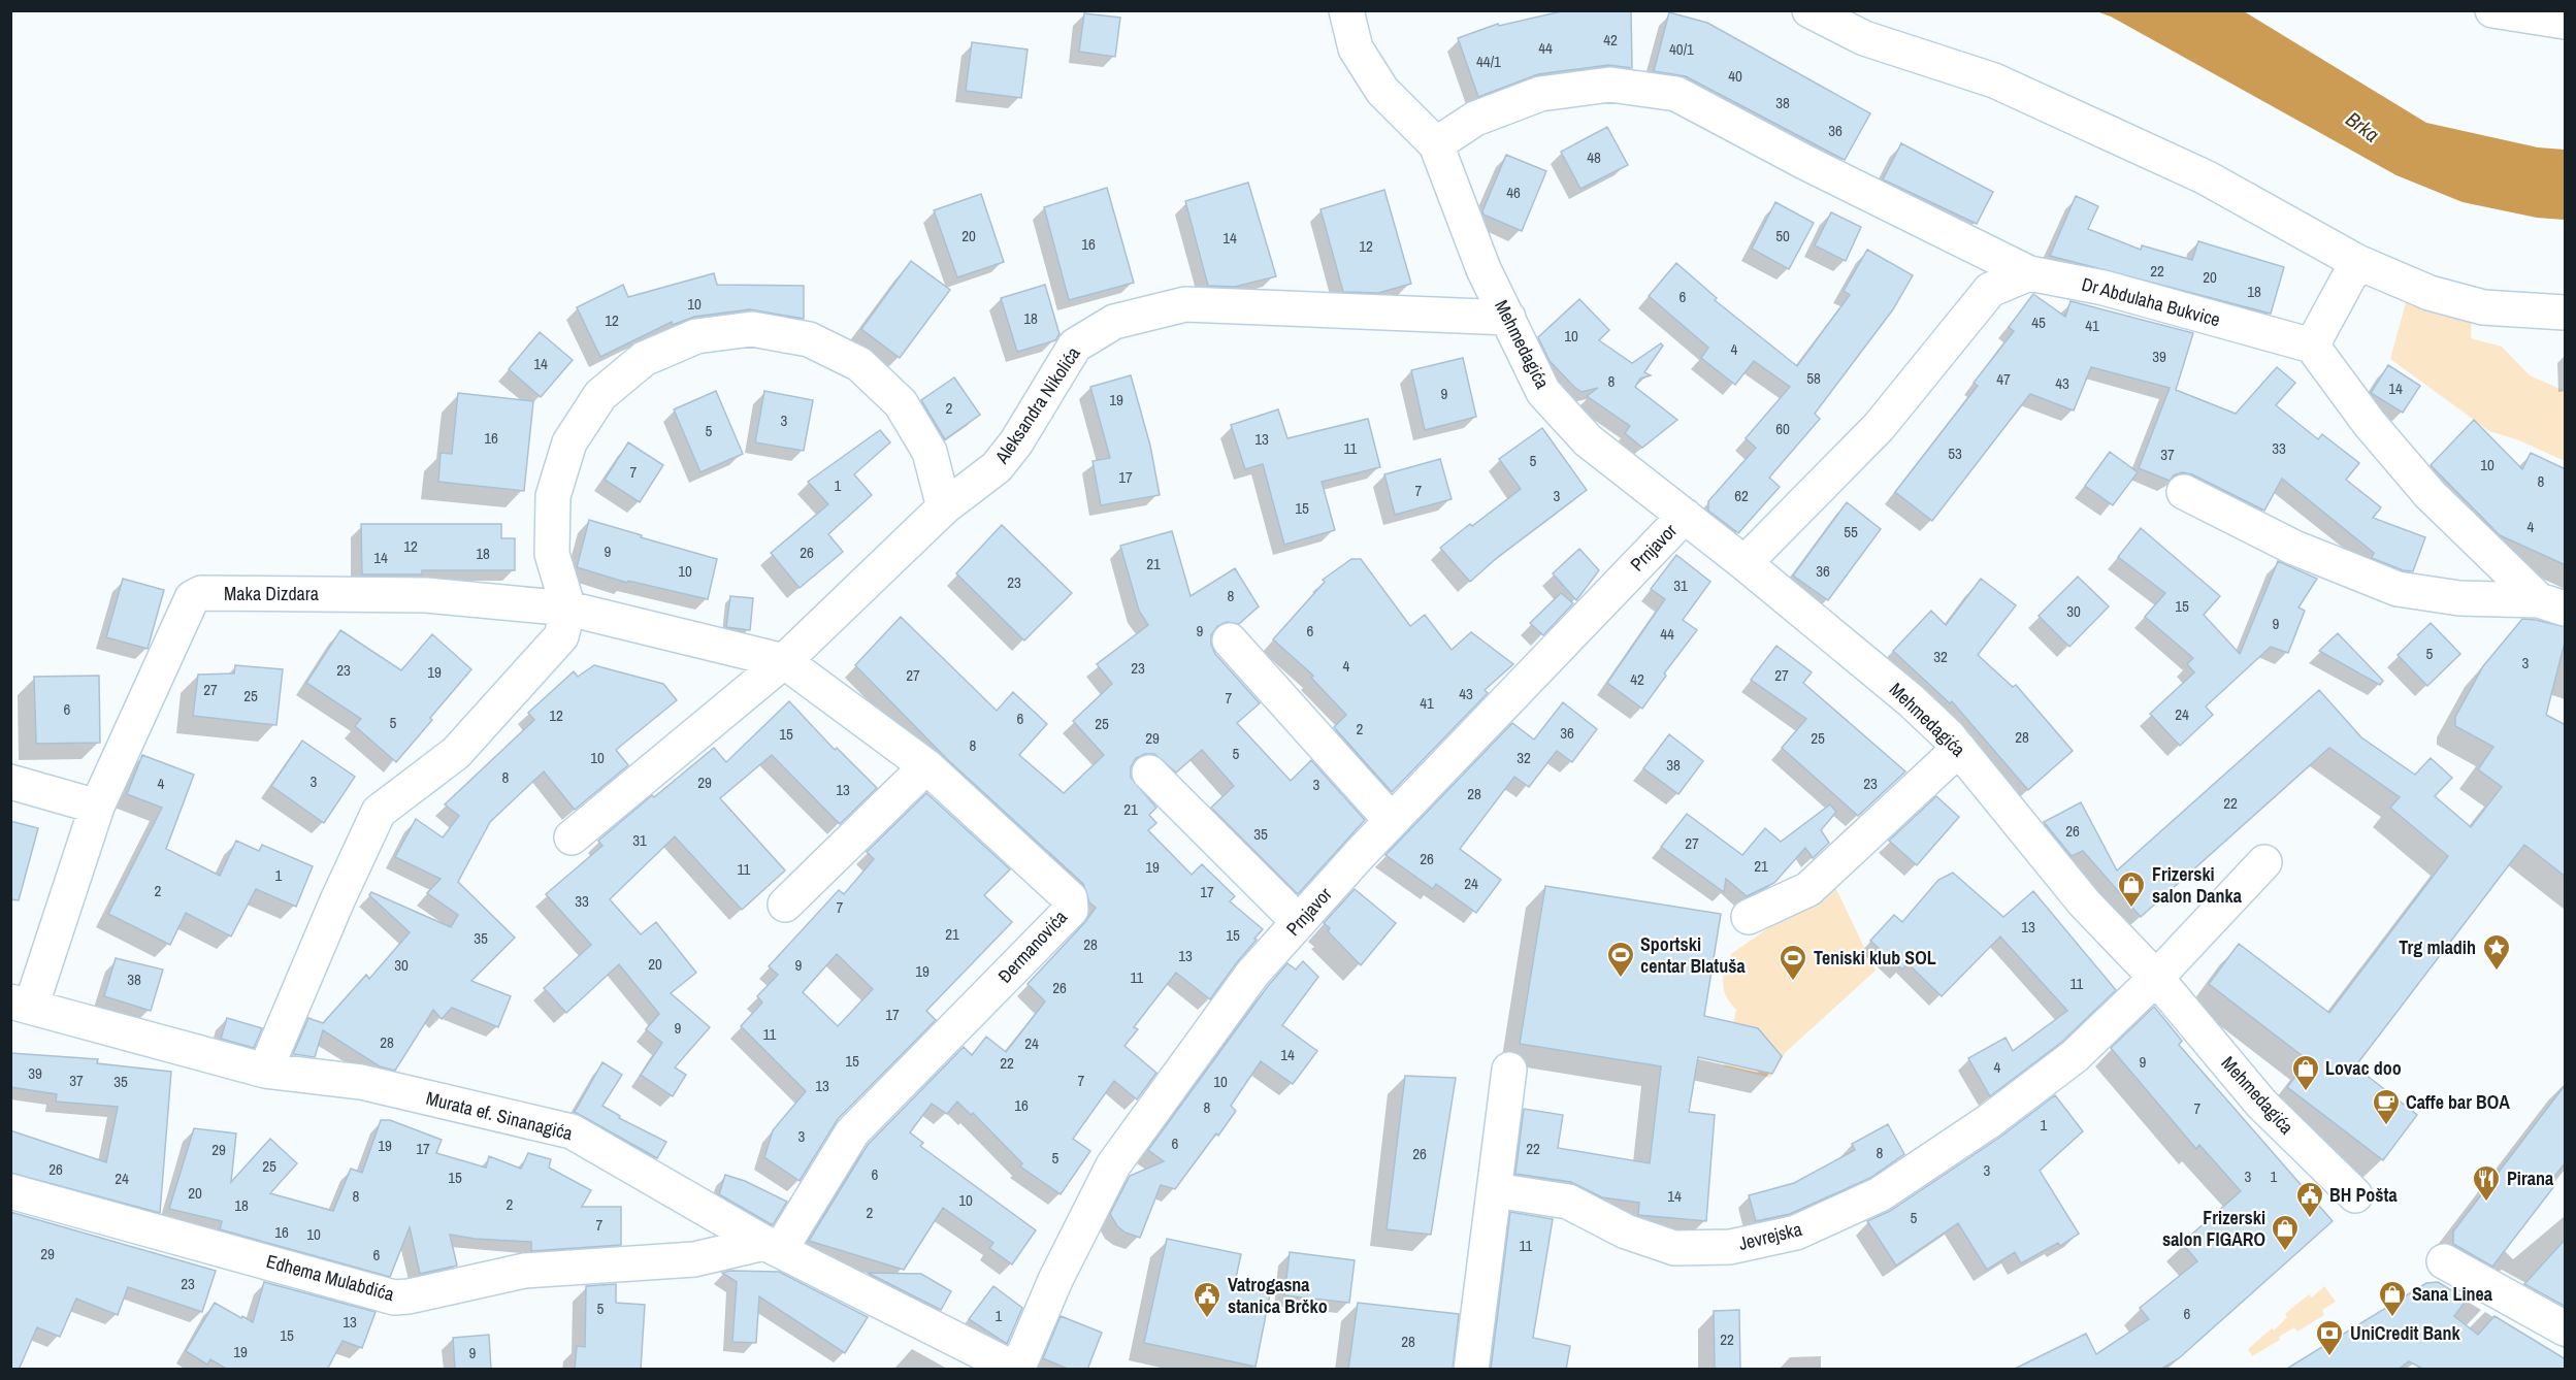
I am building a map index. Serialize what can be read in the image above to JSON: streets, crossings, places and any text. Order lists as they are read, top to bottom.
{
  "streets": {
    "street": [
      "Dr Abdulaha Bukvice",
      "Mehmedagića",
      "Aleksandra Nikolića",
      "Prnjavor",
      "Maka Dizdara",
      "Đermanovića",
      "Murata ef. Sinanagića",
      "Jevrejska",
      "Edhema Mulabdića"
    ]
  },
  "crossings": [
    ["Dr Abdulaha Bukvice", "Mehmedagića"],
    ["Mehmedagića", "Aleksandra Nikolića"],
    ["Mehmedagića", "Prnjavor"],
    ["Mehmedagića", "Jevrejska"],
    ["Aleksandra Nikolića", "Maka Dizdara"],
    ["Aleksandra Nikolića", "Đermanovića"],
    ["Prnjavor", "Murata ef. Sinanagića"],
    ["Maka Dizdara", "Đermanovića"],
    ["Maka Dizdara", "Murata ef. Sinanagića"],
    ["Đermanovića", "Murata ef. Sinanagića"],
    ["Đermanovića", "Edhema Mulabdića"],
    ["Murata ef. Sinanagića", "Edhema Mulabdića"]
  ],
  "water": ["Brka"],
  "places": {
    "shop": [
      "Frizerski salon Danka",
      "Lovac doo",
      "Frizerski salon FIGARO",
      "Sana Linea"
    ],
    "place": ["Trg mladih"],
    "sports": ["Sportski centar Blatuša", "Teniski klub SOL"],
    "cafe": ["Caffe bar BOA"],
    "restaurant": ["Pirana"],
    "public building": ["BH Pošta", "Vatrogasna stanica Brčko"],
    "bank": ["UniCredit Bank"]
  },
  "house_numbers": [
    "42",
    "44",
    "40/1",
    "44/1",
    "40",
    "38",
    "36",
    "48",
    "46",
    "20",
    "50",
    "14",
    "16",
    "12",
    "22",
    "20",
    "18",
    "6",
    "10",
    "18",
    "12",
    "45",
    "41",
    "10",
    "4",
    "39",
    "14",
    "58",
    "47",
    "8",
    "43",
    "14",
    "9",
    "19",
    "2",
    "3",
    "60",
    "5",
    "16",
    "13",
    "11",
    "33",
    "53",
    "37",
    "5",
    "10",
    "7",
    "17",
    "8",
    "1",
    "7",
    "3",
    "62",
    "15",
    "4",
    "55",
    "12",
    "9",
    "26",
    "18",
    "14",
    "21",
    "10",
    "36",
    "23",
    "31",
    "8",
    "15",
    "30",
    "9",
    "9",
    "6",
    "44",
    "5",
    "32",
    "3",
    "4",
    "23",
    "23",
    "19",
    "27",
    "27",
    "42",
    "27",
    "43",
    "25",
    "7",
    "41",
    "6",
    "24",
    "12",
    "6",
    "5",
    "25",
    "2",
    "36",
    "15",
    "28",
    "29",
    "25",
    "8",
    "5",
    "10",
    "32",
    "38",
    "8",
    "3",
    "29",
    "4",
    "23",
    "3",
    "13",
    "28",
    "22",
    "21",
    "26",
    "35",
    "31",
    "27",
    "26",
    "21",
    "19",
    "11",
    "1",
    "24",
    "2",
    "17",
    "33",
    "7",
    "13",
    "21",
    "15",
    "35",
    "28",
    "13",
    "20",
    "30",
    "9",
    "19",
    "11",
    "38",
    "11",
    "26",
    "17",
    "9",
    "11",
    "28",
    "24",
    "14",
    "15",
    "9",
    "22",
    "4",
    "39",
    "37",
    "7",
    "35",
    "10",
    "13",
    "16",
    "8",
    "7",
    "1",
    "3",
    "6",
    "19",
    "17",
    "22",
    "29",
    "8",
    "26",
    "5",
    "25",
    "26",
    "3",
    "6",
    "3",
    "1",
    "15",
    "24",
    "20",
    "8",
    "14",
    "10",
    "2",
    "18",
    "2",
    "5",
    "7",
    "16",
    "10",
    "11",
    "29",
    "6",
    "23",
    "5",
    "6",
    "1",
    "13",
    "15",
    "22",
    "28",
    "19",
    "9"
  ]
}
